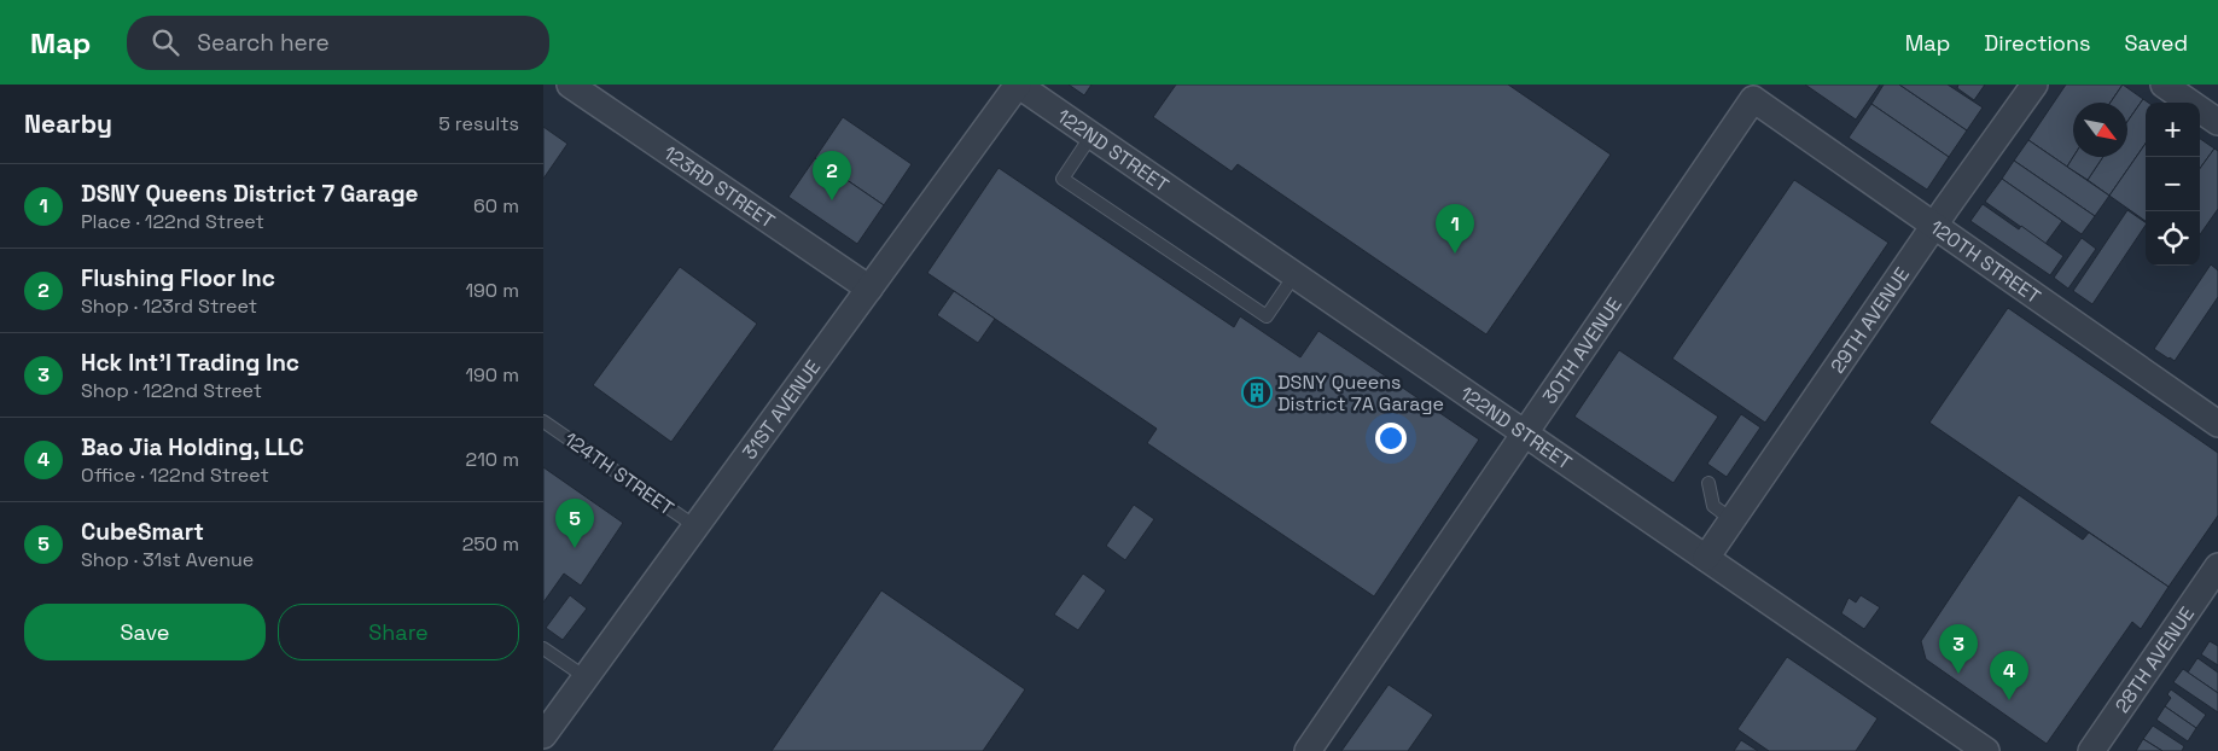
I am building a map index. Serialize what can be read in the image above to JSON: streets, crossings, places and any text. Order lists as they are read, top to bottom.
{
  "streets": {
    "street": [
      "122ND STREET",
      "123RD STREET",
      "120TH STREET",
      "29TH AVENUE",
      "30TH AVENUE",
      "31ST AVENUE",
      "28TH AVENUE"
    ],
    "lane": ["124TH STREET"]
  },
  "crossings": [
    ["122ND STREET", "29TH AVENUE"],
    ["122ND STREET", "30TH AVENUE"],
    ["122ND STREET", "31ST AVENUE"],
    ["123RD STREET", "31ST AVENUE"],
    ["120TH STREET", "29TH AVENUE"],
    ["120TH STREET", "30TH AVENUE"],
    ["31ST AVENUE", "124TH STREET"]
  ],
  "places": {
    "building": ["DSNY Queens District 7A Garage"]
  },
  "north": "bottom right",
  "page": {
    "header": "Map",
    "search": "Search here",
    "nav": ["Map", "Directions", "Saved"],
    "heading": ["Nearby", "5 results"],
    "map_buttons": ["+", "−"],
    "pins": [
      "2",
      "1",
      "5",
      "3",
      "4"
    ],
    "list": [
      {
        "mark": "1",
        "name": "DSNY Queens District 7 Garage",
        "note": "Place · 122nd Street",
        "value": "60 m"
      },
      {
        "mark": "2",
        "name": "Flushing Floor Inc",
        "note": "Shop · 123rd Street",
        "value": "190 m"
      },
      {
        "mark": "3",
        "name": "Hck Int'l Trading Inc",
        "note": "Shop · 122nd Street",
        "value": "190 m"
      },
      {
        "mark": "4",
        "name": "Bao Jia Holding, LLC",
        "note": "Office · 122nd Street",
        "value": "210 m"
      },
      {
        "mark": "5",
        "name": "CubeSmart",
        "note": "Shop · 31st Avenue",
        "value": "250 m"
      }
    ],
    "buttons": ["Save", "Share"]
  }
}
